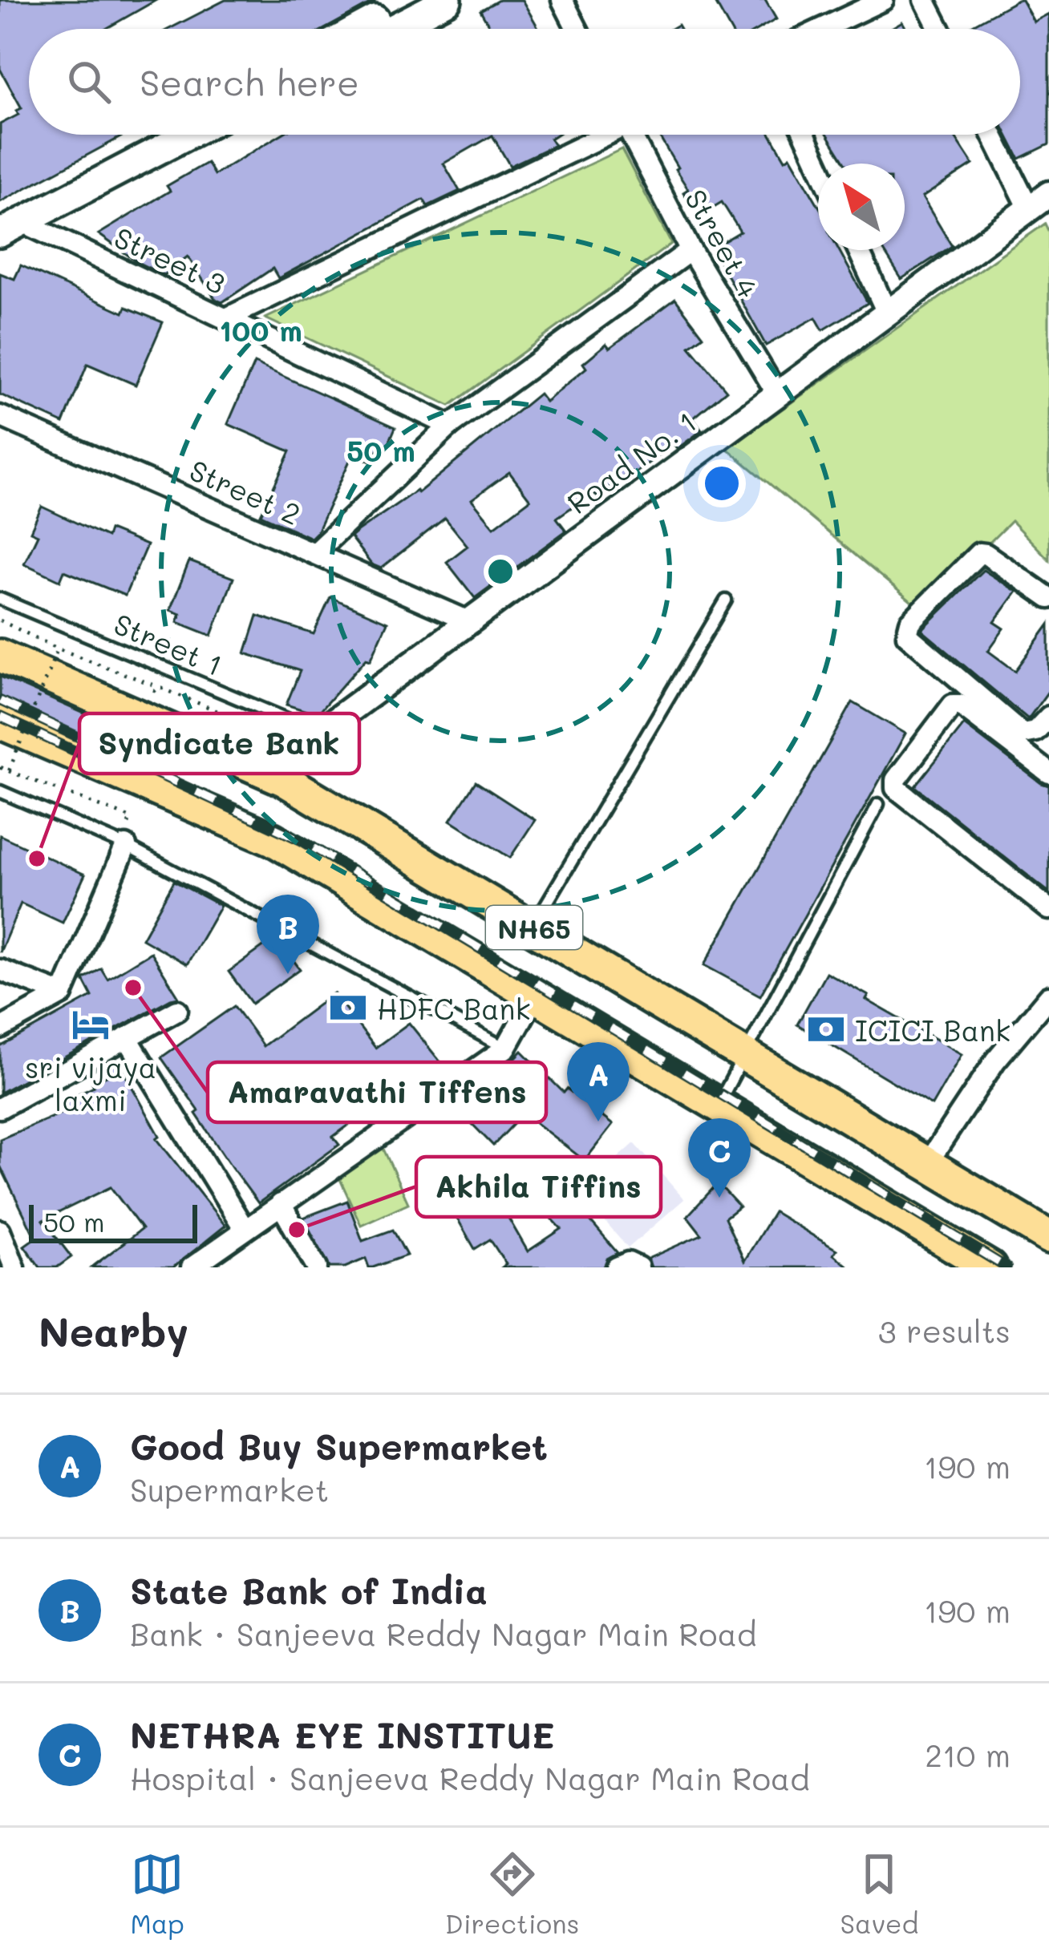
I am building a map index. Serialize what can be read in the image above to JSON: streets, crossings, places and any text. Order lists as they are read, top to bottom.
{
  "streets": {
    "highway": ["NH65"],
    "street": [
      "Street 4",
      "Street 3",
      "Road No. 1",
      "Street 2"
    ],
    "lane": ["Street 1"]
  },
  "crossings": [
    ["Street 4", "Road No. 1"],
    ["Road No. 1", "Street 2"],
    ["Road No. 1", "Street 1"],
    ["Road No. 1", "NH65"]
  ],
  "places": {
    "other": ["Syndicate Bank", "Amaravathi Tiffens", "Akhila Tiffins"],
    "bank": ["HDFC Bank", "ICICI Bank"],
    "hotel": ["sri vijaya laxmi"]
  },
  "scale_bar": "50 m",
  "north": "top left",
  "page": {
    "search": "Search here",
    "pins": ["B", "A", "C"],
    "scale": "50 m",
    "heading": ["Nearby", "3 results"],
    "list": [
      {
        "mark": "A",
        "name": "Good Buy Supermarket",
        "note": "Supermarket",
        "value": "190 m"
      },
      {
        "mark": "B",
        "name": "State Bank of India",
        "note": "Bank · Sanjeeva Reddy Nagar Main Road",
        "value": "190 m"
      },
      {
        "mark": "C",
        "name": "NETHRA EYE INSTITUE",
        "note": "Hospital · Sanjeeva Reddy Nagar Main Road",
        "value": "210 m"
      }
    ],
    "nav": ["Map", "Directions", "Saved"]
  },
  "rings": ["100 m", "50 m"]
}
